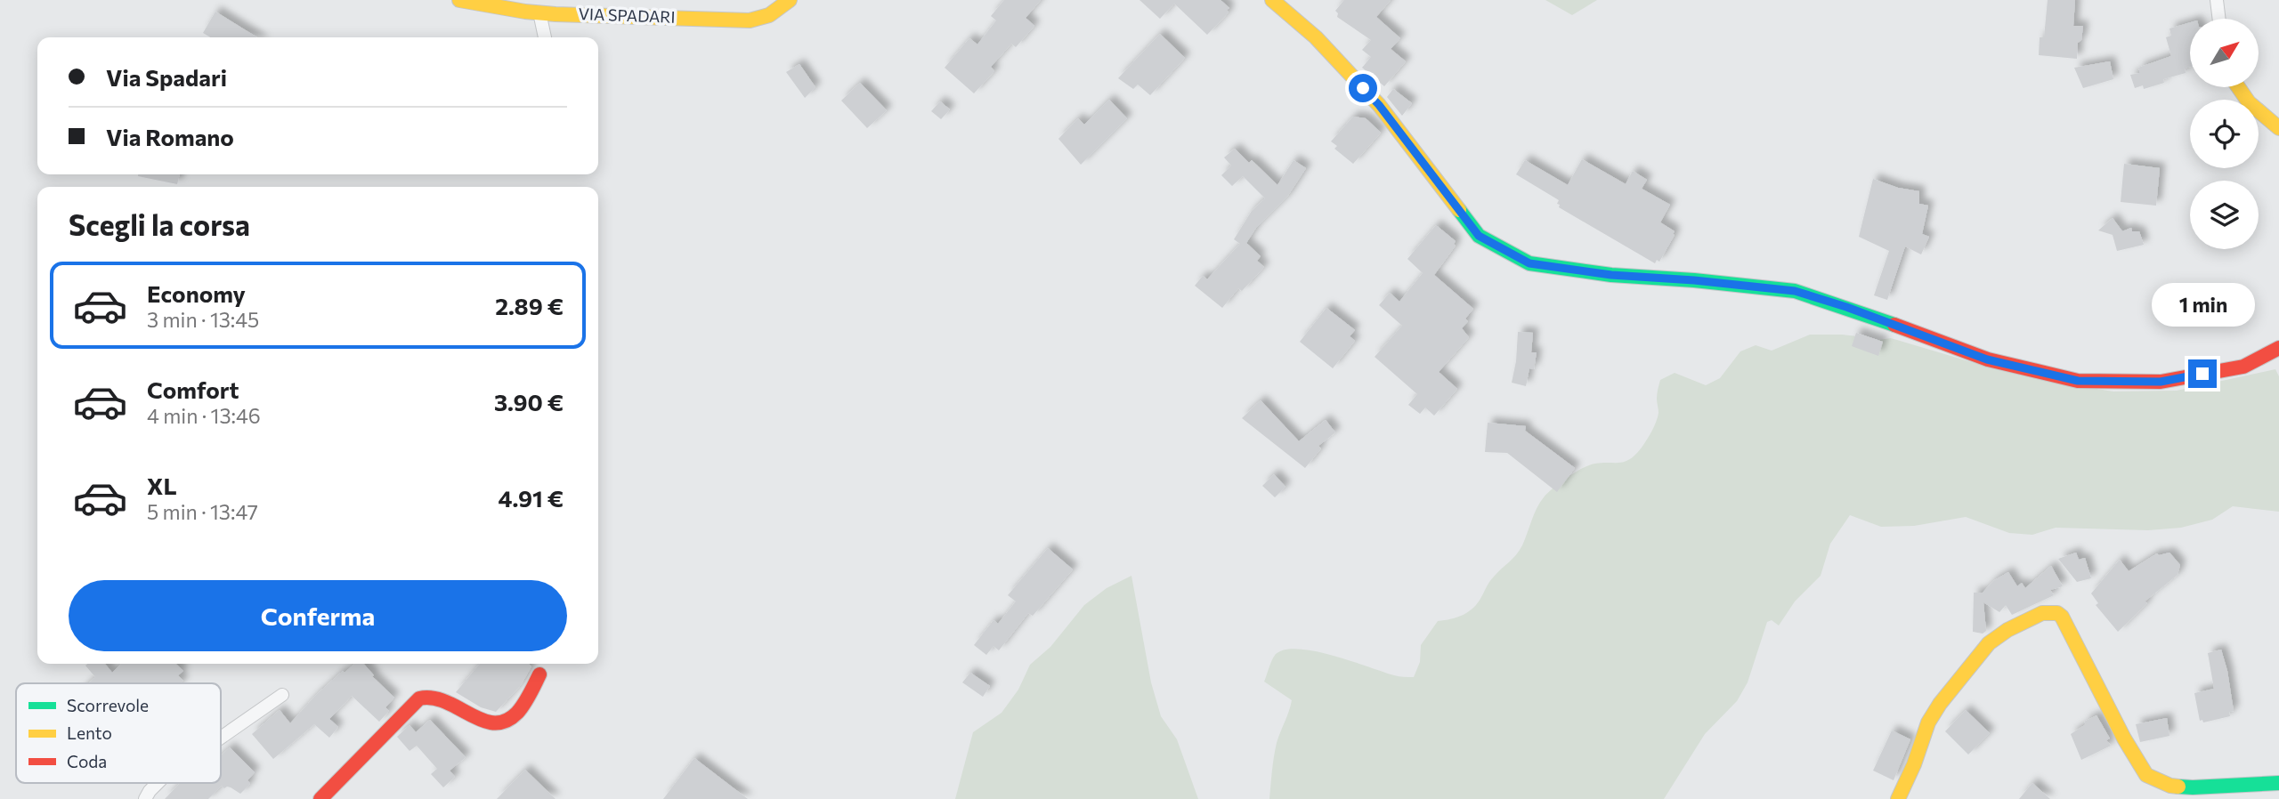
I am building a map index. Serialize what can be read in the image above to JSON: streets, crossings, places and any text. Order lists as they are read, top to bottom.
{
  "streets": {
    "street": ["VIA SPADARI"]
  },
  "legend": ["Scorrevole", "Lento", "Coda"],
  "north": "top right",
  "page": {
    "banner": ["Via Spadari", "Via Romano"],
    "heading": "Scegli la corsa",
    "list": [
      {
        "name": "Economy",
        "note": "3 min · 13:45",
        "value": "2.89 €"
      },
      {
        "name": "Comfort",
        "note": "4 min · 13:46",
        "value": "3.90 €"
      },
      {
        "name": "XL",
        "note": "5 min · 13:47",
        "value": "4.91 €"
      }
    ],
    "bubble": "1 min",
    "buttons": "Conferma"
  }
}
